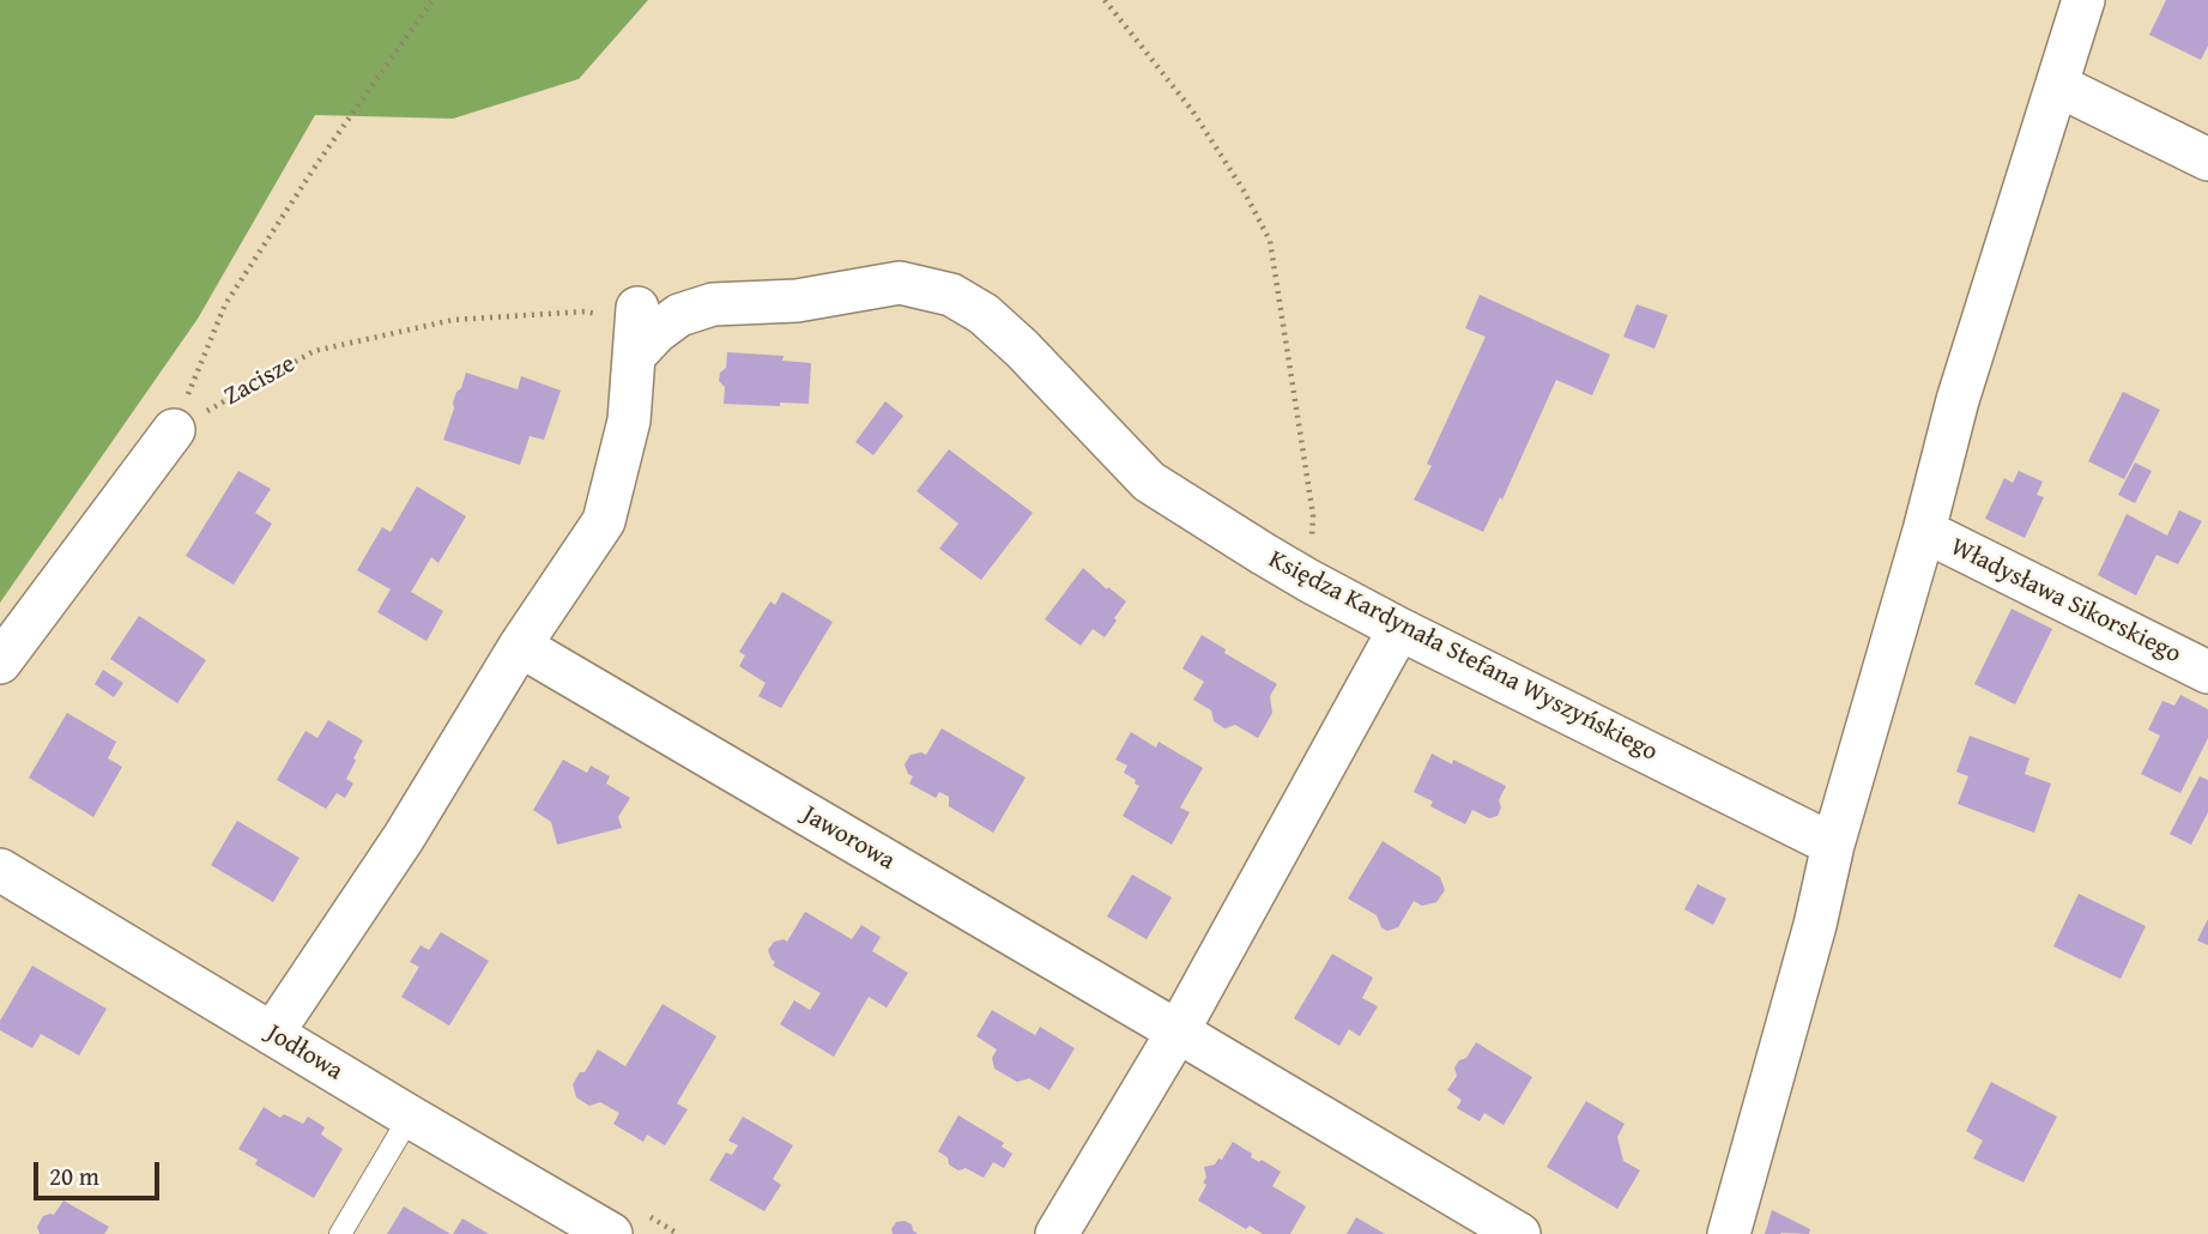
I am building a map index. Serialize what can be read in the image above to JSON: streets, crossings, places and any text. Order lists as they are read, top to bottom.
{
  "streets": {
    "street": [
      "Władysława Sikorskiego",
      "Księdza Kardynała Stefana Wyszyńskiego",
      "Jaworowa",
      "Jodłowa"
    ],
    "path": ["Zacisze"]
  },
  "crossings": [
    ["Zacisze", "Księdza Kardynała Stefana Wyszyńskiego"]
  ],
  "scale_bar": "20 m"
}
